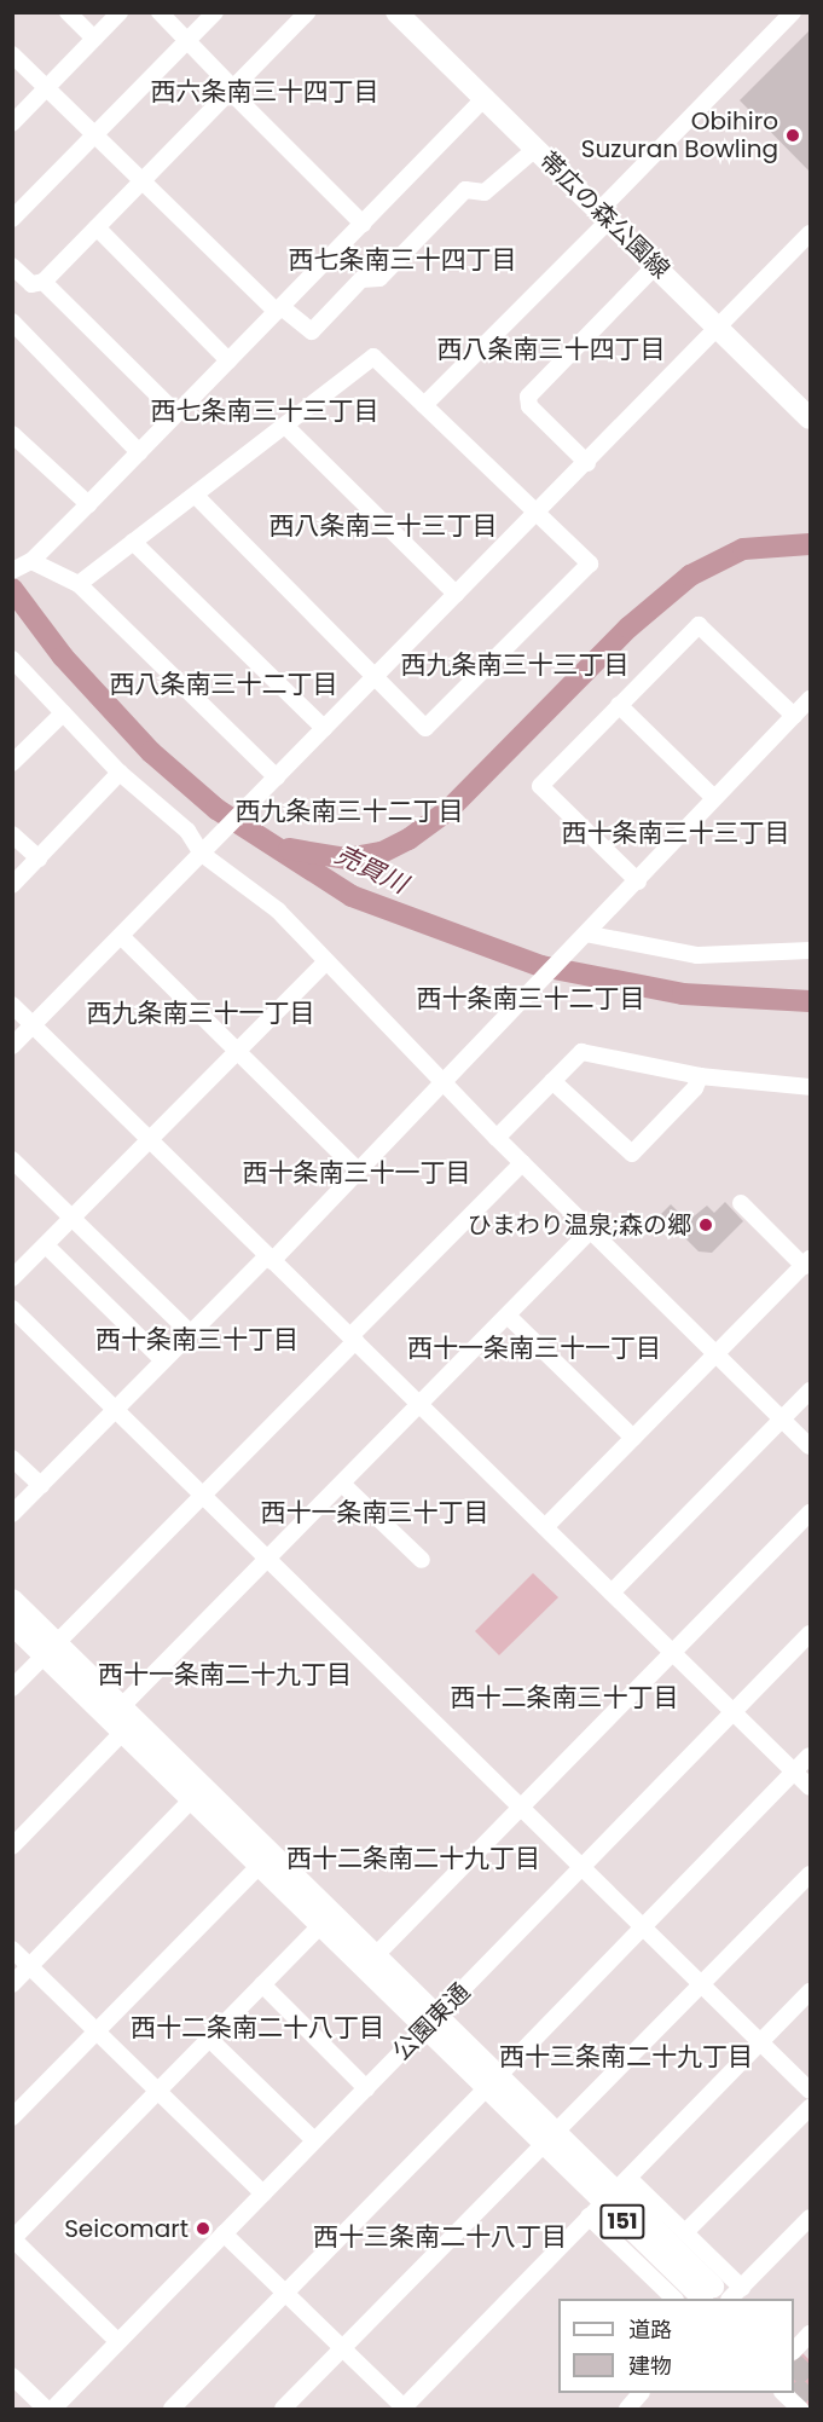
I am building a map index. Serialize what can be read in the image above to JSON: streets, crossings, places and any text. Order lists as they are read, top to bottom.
{
  "streets": {
    "main road": ["帯広の森公園線", "151"],
    "street": ["公園東通"]
  },
  "crossings": [
    ["公園東通", "151"]
  ],
  "districts": [
    "西六条南三十四丁目",
    "西七条南三十四丁目",
    "西八条南三十四丁目",
    "西七条南三十三丁目",
    "西八条南三十三丁目",
    "西九条南三十三丁目",
    "西八条南三十二丁目",
    "西九条南三十二丁目",
    "西十条南三十三丁目",
    "西十条南三十二丁目",
    "西九条南三十一丁目",
    "西十条南三十一丁目",
    "西十条南三十丁目",
    "西十一条南三十一丁目",
    "西十一条南三十丁目",
    "西十一条南二十九丁目",
    "西十二条南三十丁目",
    "西十二条南二十九丁目",
    "西十二条南二十八丁目",
    "西十三条南二十九丁目",
    "西十三条南二十八丁目"
  ],
  "water": ["売買川"],
  "places": ["Obihiro Suzuran Bowling", "ひまわり温泉;森の郷", "Seicomart"],
  "legend": ["道路", "建物"]
}
